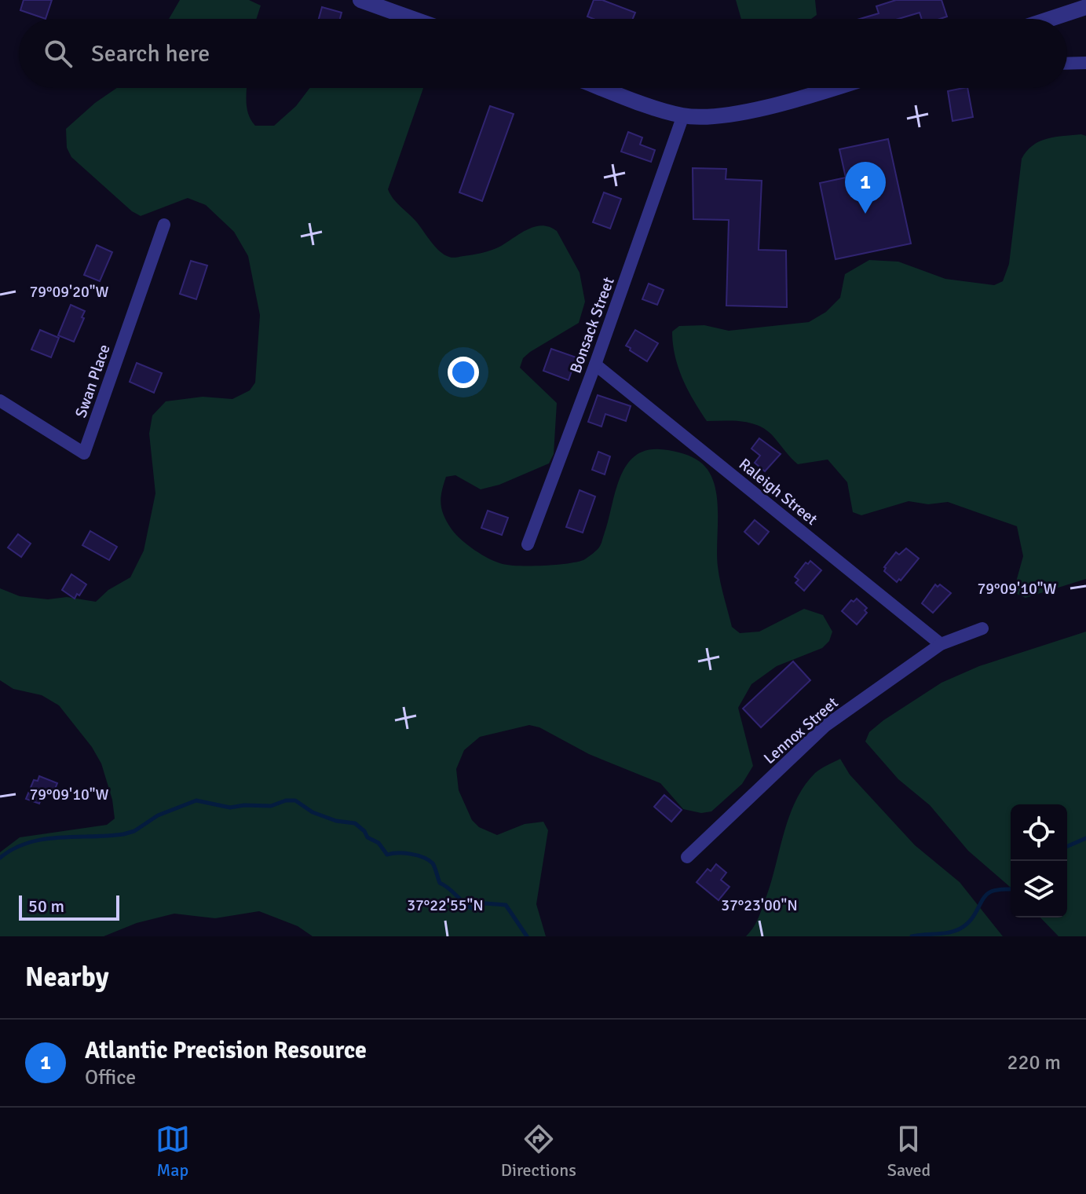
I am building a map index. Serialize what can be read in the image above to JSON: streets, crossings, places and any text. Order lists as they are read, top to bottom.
{
  "streets": {
    "street": [
      "Bonsack Street",
      "Swan Place",
      "Raleigh Street",
      "Lennox Street"
    ]
  },
  "crossings": [
    ["Bonsack Street", "Raleigh Street"],
    ["Raleigh Street", "Lennox Street"]
  ],
  "scale_bar": "50 m",
  "page": {
    "search": "Search here",
    "pins": "1",
    "scale": "50 m",
    "heading": "Nearby",
    "list": [
      {
        "mark": "1",
        "name": "Atlantic Precision Resource",
        "note": "Office",
        "value": "220 m"
      }
    ],
    "nav": ["Map", "Directions", "Saved"]
  },
  "coordinates": [
    "79°09'20\"W",
    "79°09'10\"W",
    "37°22'55\"N",
    "37°23'00\"N"
  ]
}
